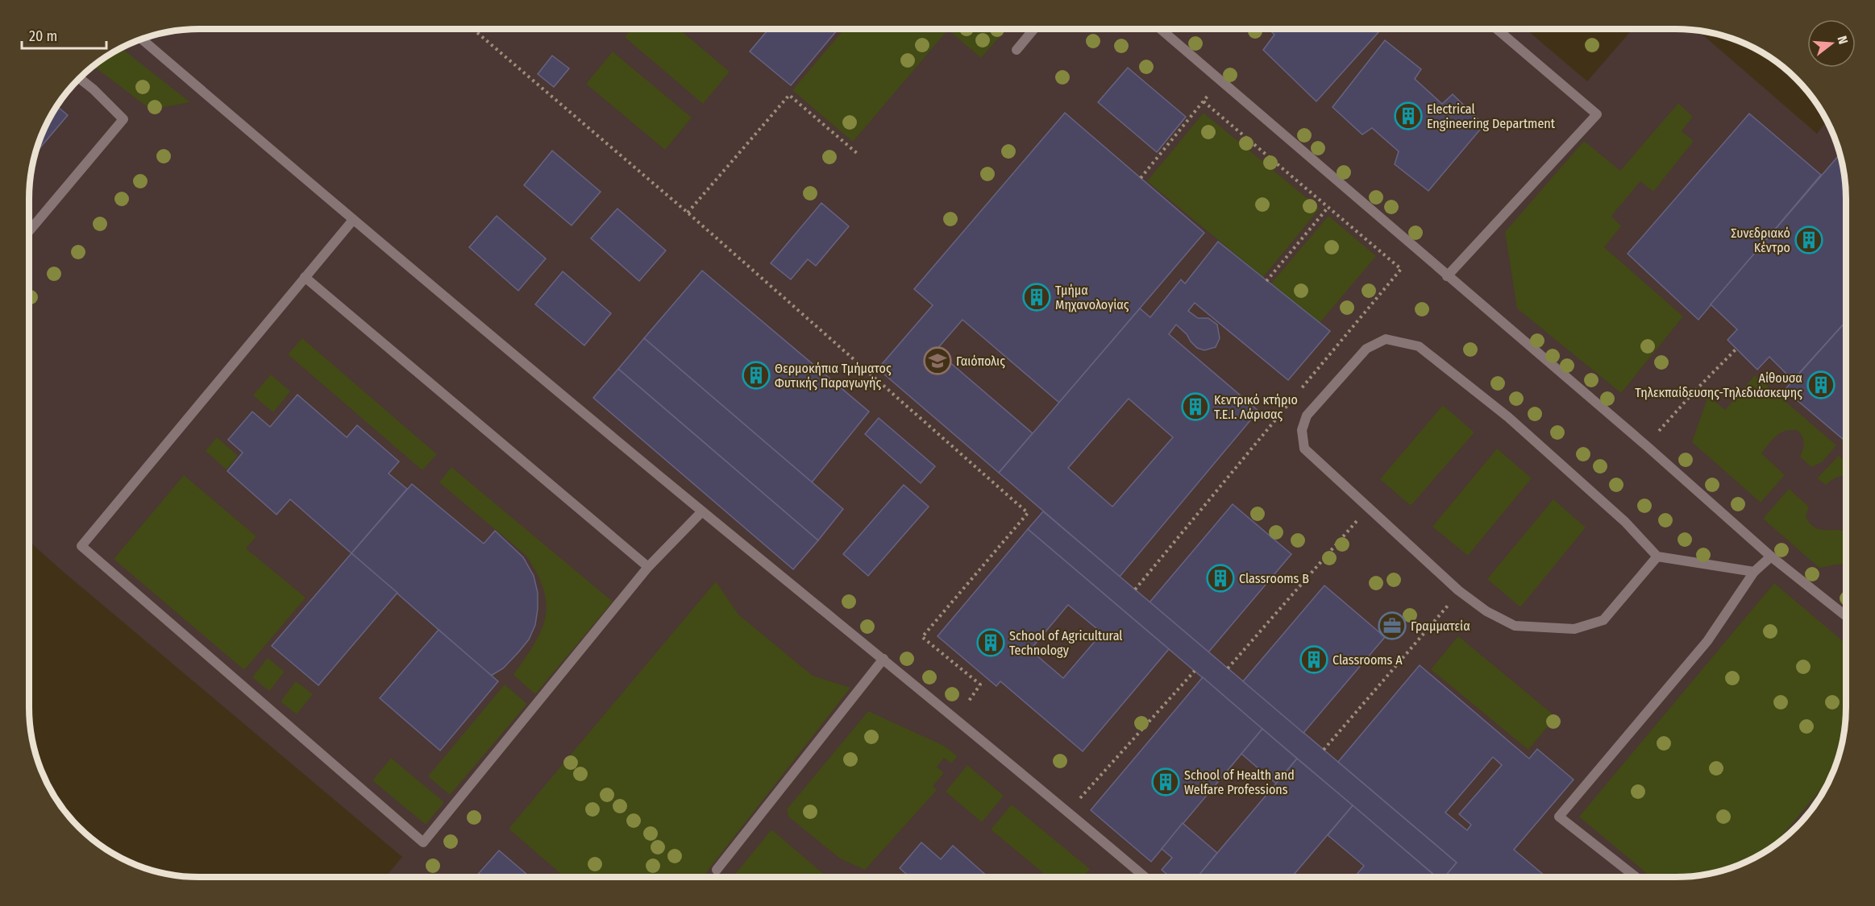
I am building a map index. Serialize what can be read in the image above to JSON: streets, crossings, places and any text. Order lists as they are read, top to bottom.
{
  "places": {
    "building": [
      "Electrical Engineering Department",
      "Συνεδριακό Κέντρο",
      "Τμήμα Μηχανολογίας",
      "Θερμοκήπια Τμήματος Φυτικής Παραγωγής",
      "Αίθουσα Τηλεκπαίδευσης-Τηλεδιάσκεψης",
      "Κεντρικό κτήριο Τ.Ε.Ι. Λάρισας",
      "Classrooms B",
      "School of Agricultural Technology",
      "Classrooms A",
      "School of Health and Welfare Professions"
    ],
    "school or university": ["Γαιόπολις"],
    "office": ["Γραμματεία"]
  },
  "scale_bar": "20 m",
  "north": "right"
}
